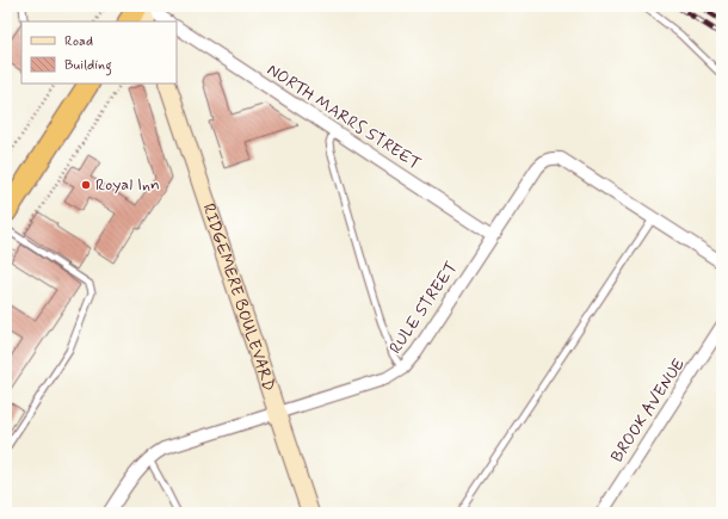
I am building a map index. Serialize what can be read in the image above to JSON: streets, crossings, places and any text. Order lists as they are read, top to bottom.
{
  "streets": {
    "main road": ["RIDGEMERE BOULEVARD"],
    "street": ["NORTH MARRS STREET", "RULE STREET", "BROOK AVENUE"]
  },
  "crossings": [
    ["NORTH MARRS STREET", "RULE STREET"],
    ["RIDGEMERE BOULEVARD", "RULE STREET"]
  ],
  "places": ["Royal Inn"],
  "legend": ["Road", "Building"]
}
